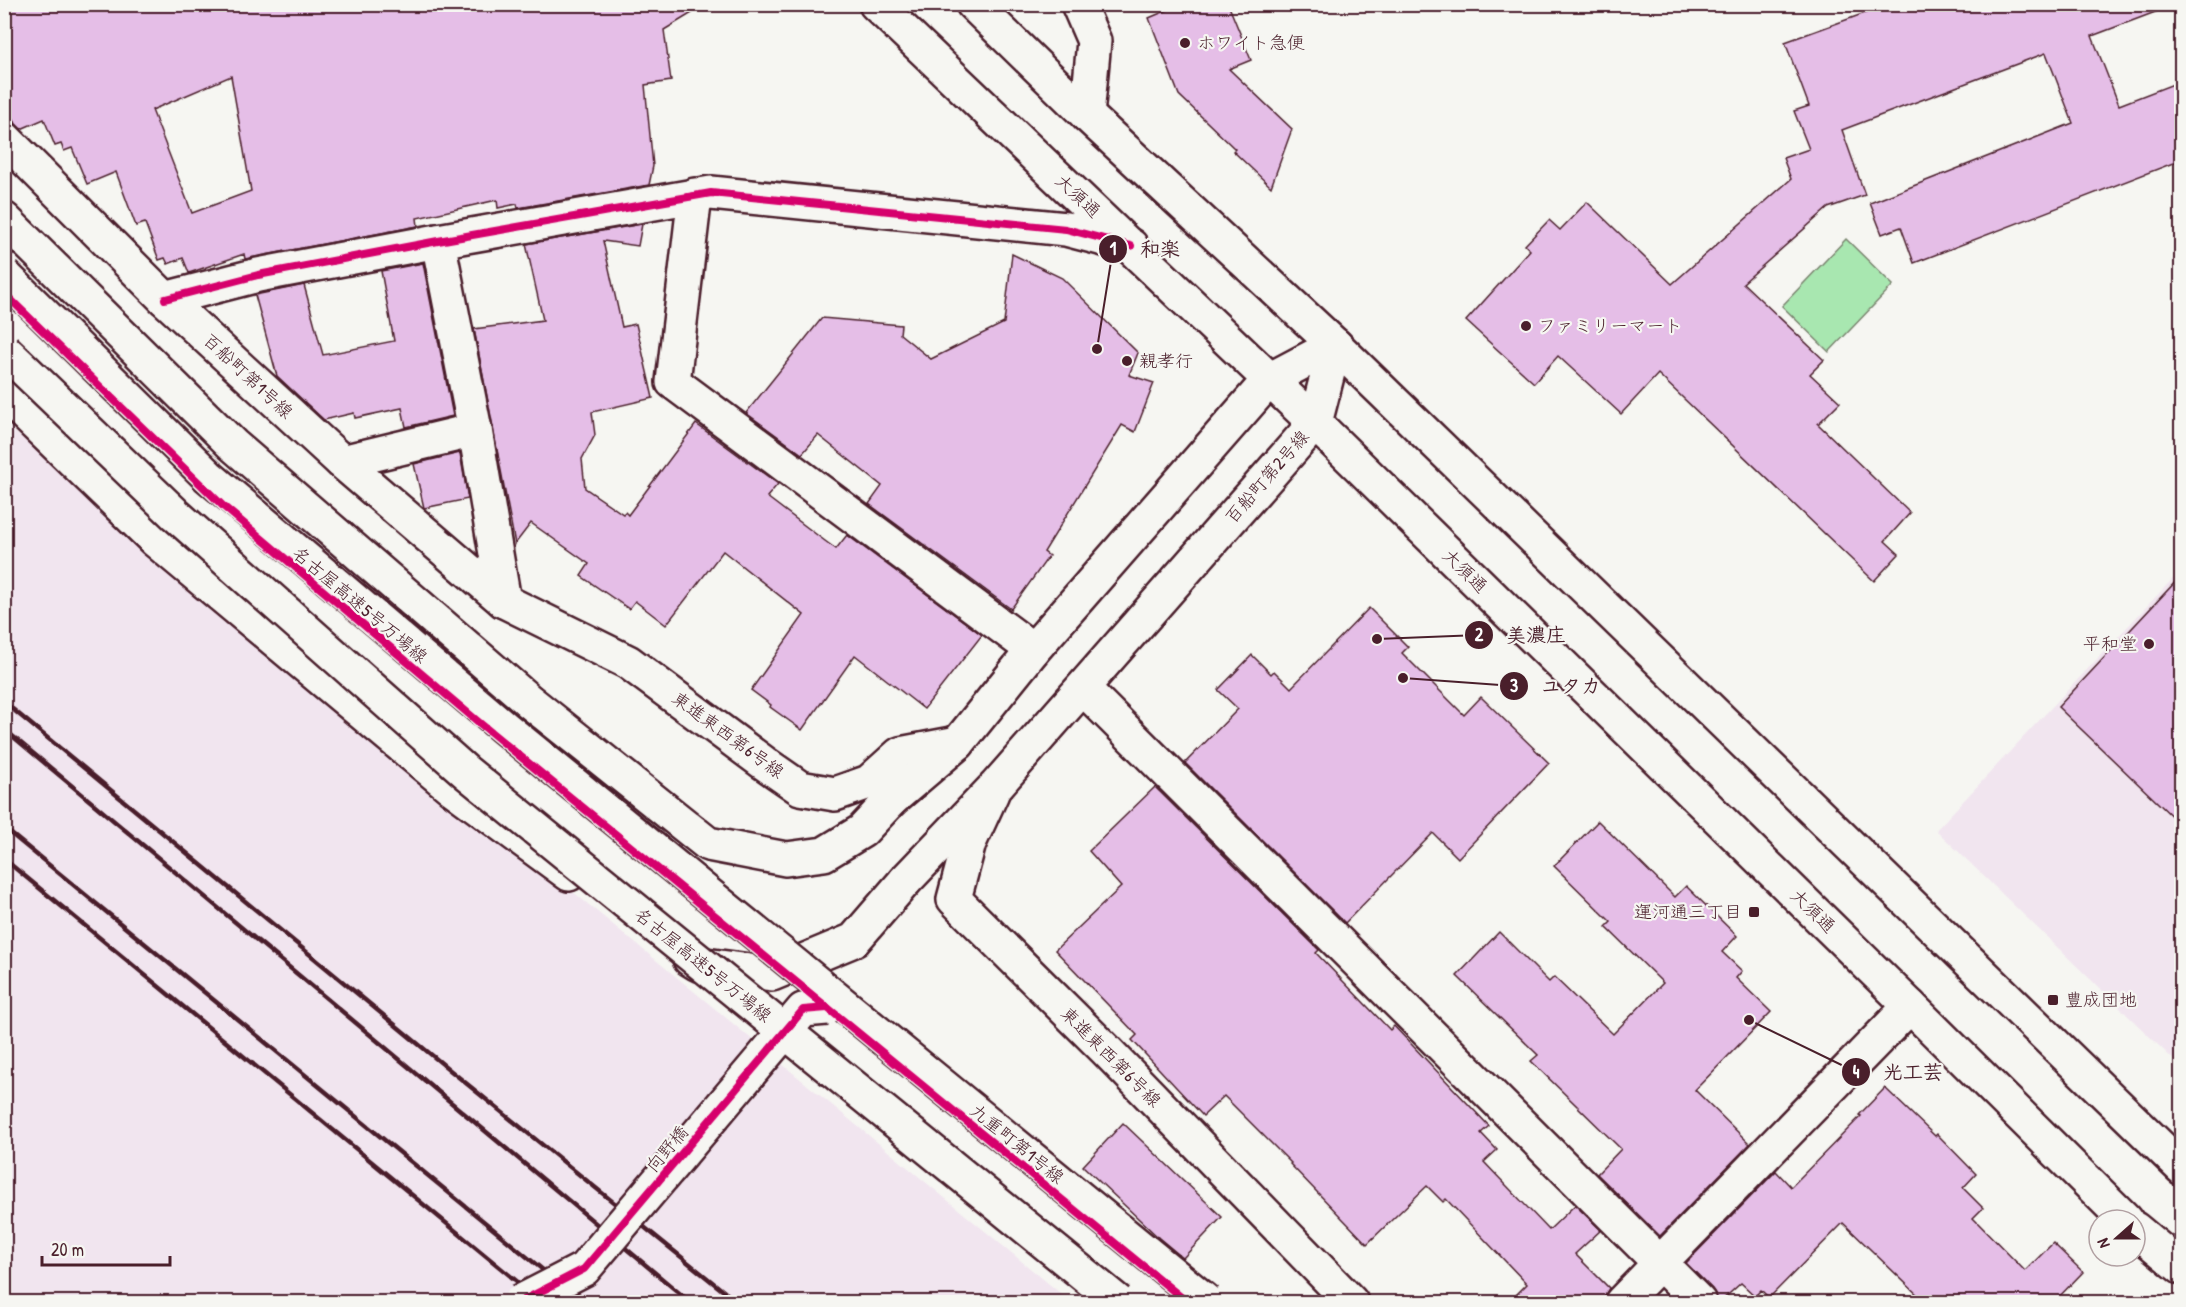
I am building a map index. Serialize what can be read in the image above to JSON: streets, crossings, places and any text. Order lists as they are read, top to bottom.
{
  "streets": {
    "main road": [
      "大須通",
      "百船町第1号線",
      "百船町第2号線",
      "名古屋高速5号万場線",
      "東進東西第6号線",
      "九重町第1号線",
      "向野橋"
    ]
  },
  "crossings": [
    ["大須通", "百船町第2号線"],
    ["百船町第1号線", "東進東西第6号線"],
    ["百船町第2号線", "東進東西第6号線"],
    ["九重町第1号線", "向野橋"]
  ],
  "places": {
    "other": [
      "ホワイト急便",
      "ファミリーマート",
      "和楽",
      "親孝行",
      "美濃庄",
      "平和堂",
      "ユタカ",
      "光工芸"
    ],
    "transit": ["運河通三丁目", "豊成団地"]
  },
  "scale_bar": "20 m",
  "north": "left"
}
